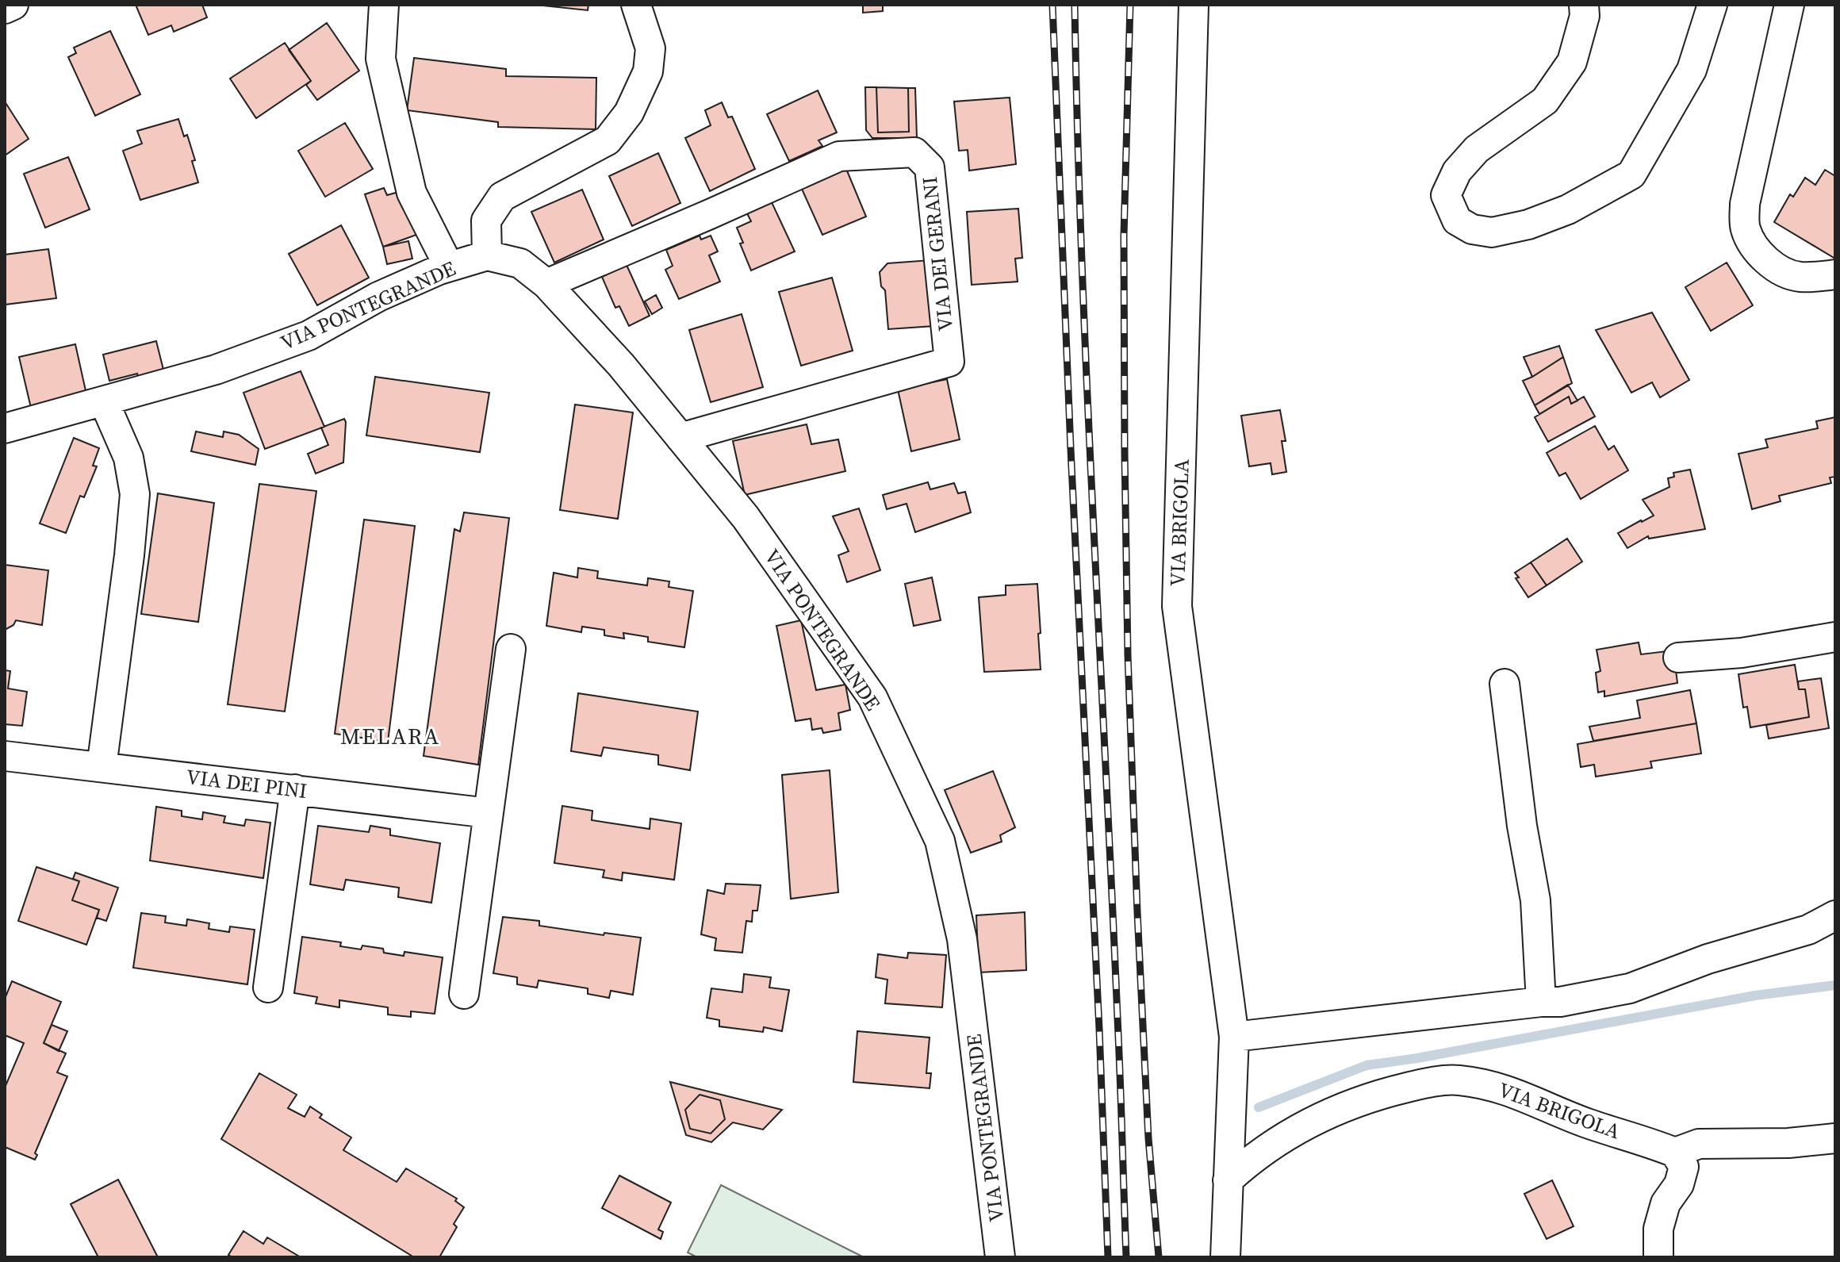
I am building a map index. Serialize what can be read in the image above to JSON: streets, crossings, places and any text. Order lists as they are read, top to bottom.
{
  "streets": {
    "street": [
      "VIA DEI GERANI",
      "VIA PONTEGRANDE",
      "VIA BRIGOLA",
      "VIA DEI PINI"
    ]
  },
  "crossings": [
    ["VIA DEI GERANI", "VIA PONTEGRANDE"]
  ],
  "districts": ["MELARA"]
}
